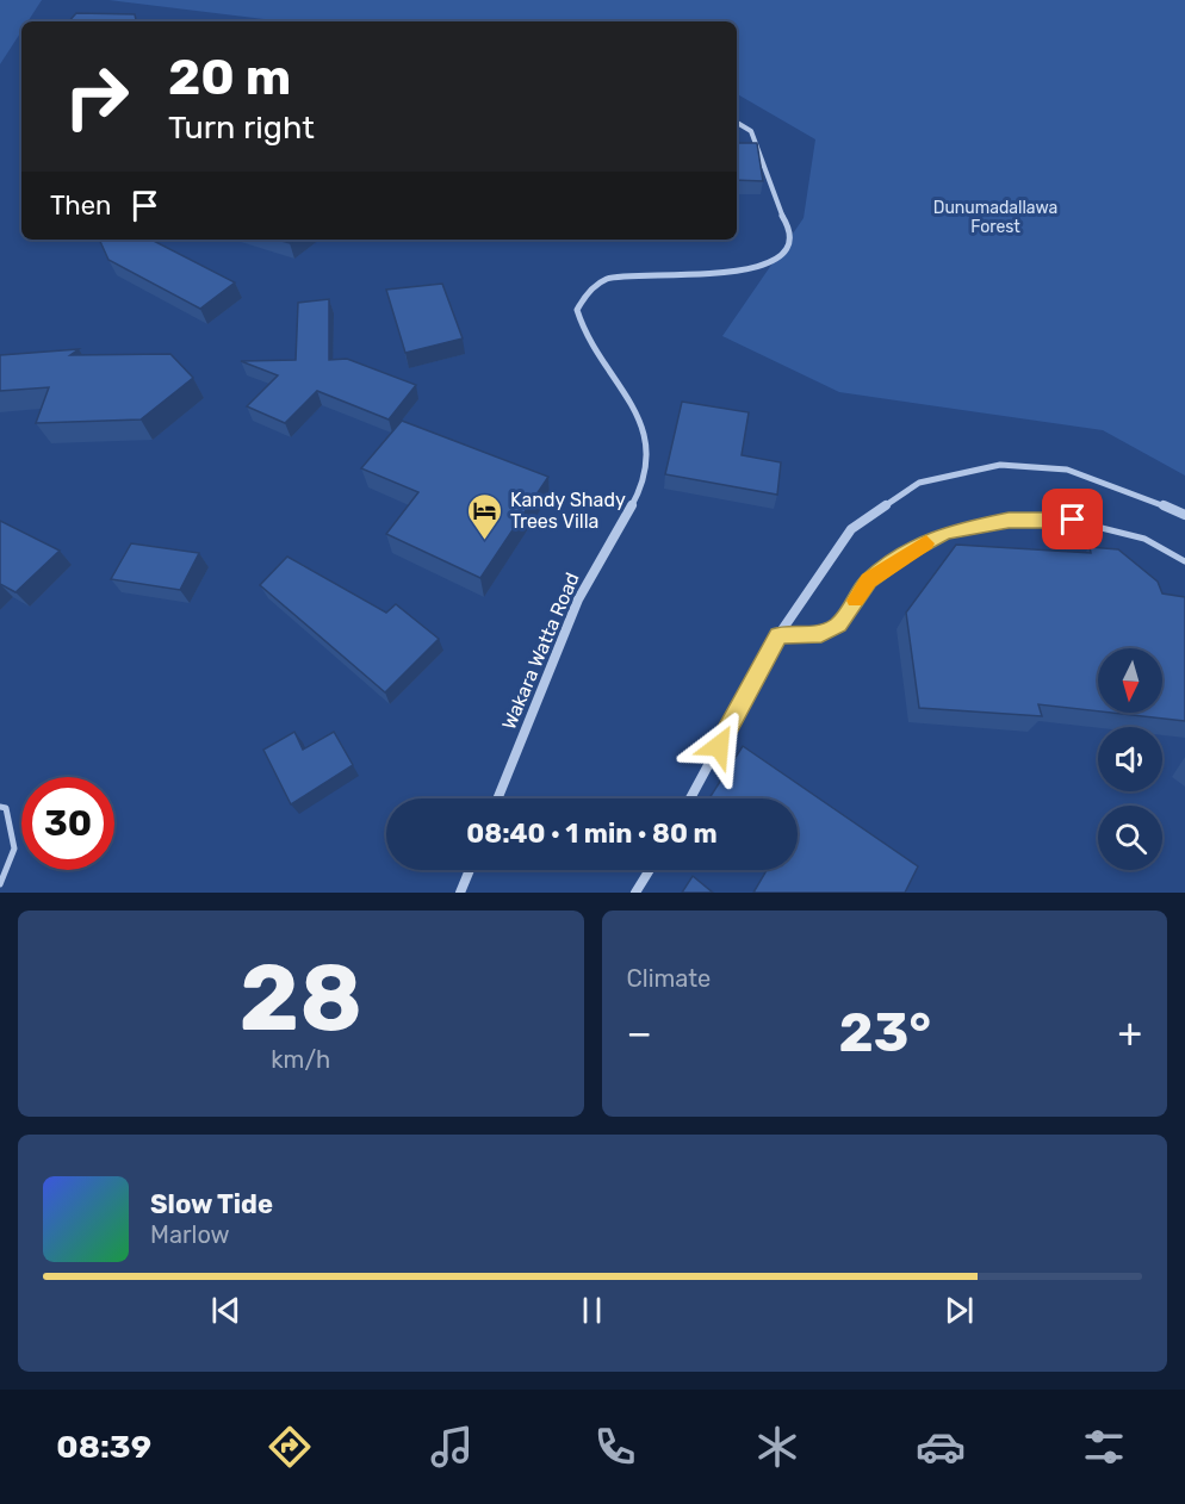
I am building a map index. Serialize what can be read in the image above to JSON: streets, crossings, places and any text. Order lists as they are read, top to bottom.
{
  "streets": {
    "street": ["Wakara Watta Road"]
  },
  "parks": ["Dunumadallawa Forest"],
  "places": {
    "hotel": ["Kandy Shady Trees Villa"]
  },
  "north": "bottom",
  "page": {
    "turn": ["20 m", "Turn right"],
    "then": "Then",
    "limit": "30",
    "trip": "08:40 · 1 min · 80 m",
    "tile": [
      ["28", "km/h"],
      "Climate"
    ],
    "heat": ["−", "23°", "+"],
    "song": ["Slow Tide", "Marlow"],
    "tabs": "08:39"
  }
}
